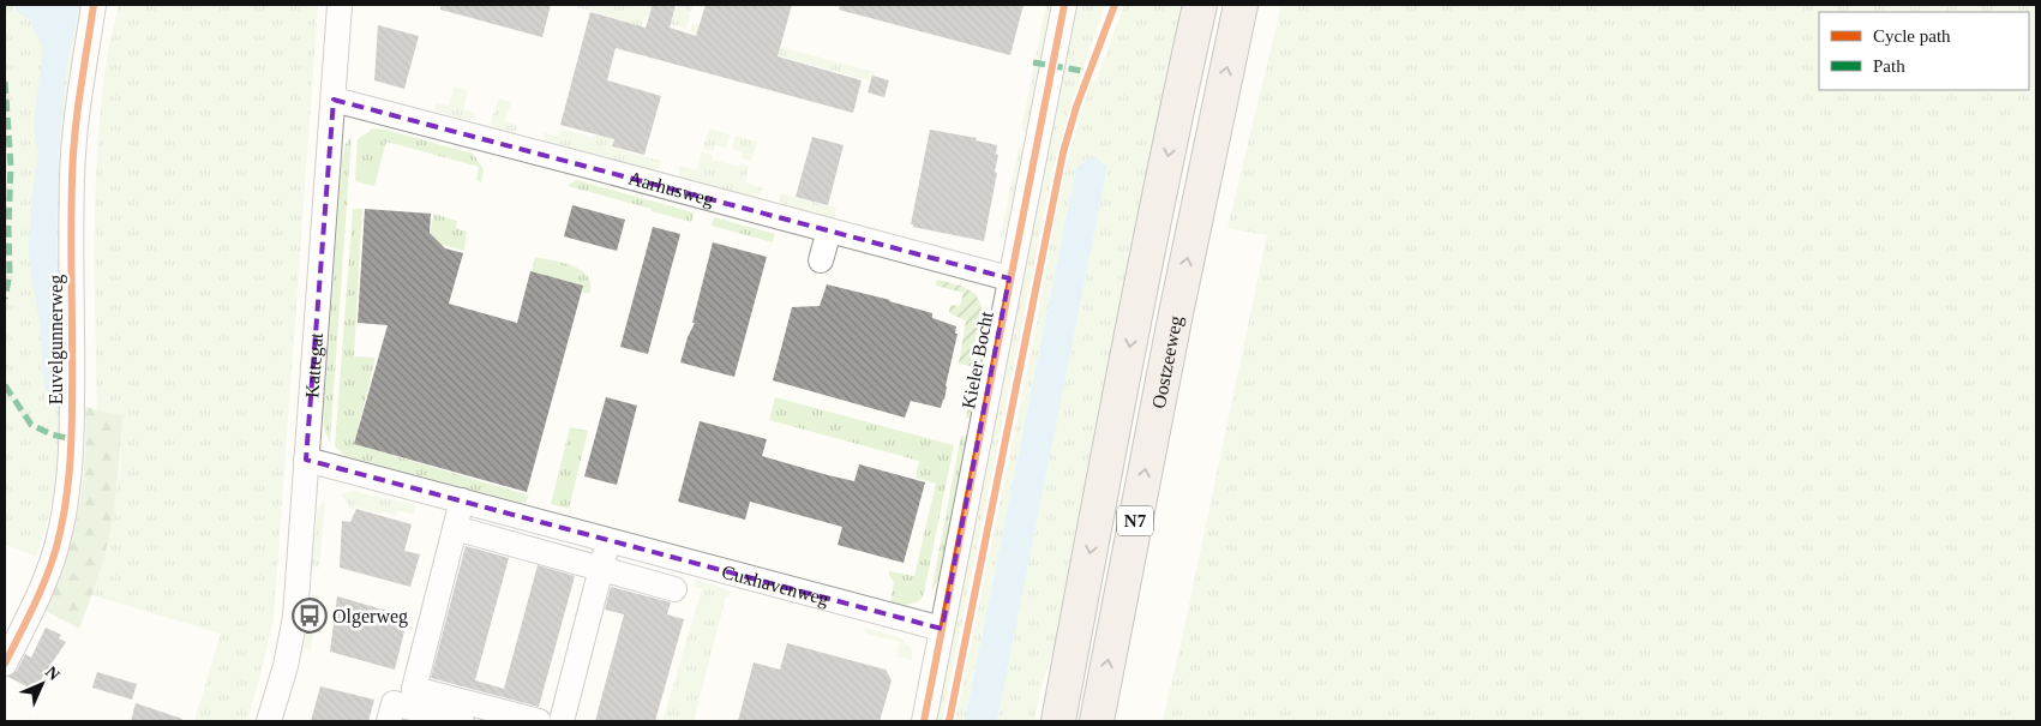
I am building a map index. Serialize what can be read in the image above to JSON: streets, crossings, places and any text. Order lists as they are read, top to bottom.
{
  "streets": {
    "highway": ["Oostzeeweg", "N7"],
    "street": [
      "Aarhusweg",
      "Euvelgunnerweg",
      "Kieler Bocht",
      "Kattegat",
      "Cuxhavenweg"
    ]
  },
  "crossings": [
    ["Aarhusweg", "Kieler Bocht"],
    ["Aarhusweg", "Kattegat"],
    ["Kieler Bocht", "Cuxhavenweg"],
    ["Kattegat", "Cuxhavenweg"]
  ],
  "places": {
    "bus stop": ["Olgerweg"]
  },
  "legend": ["Cycle path", "Path"],
  "north": "top right"
}
